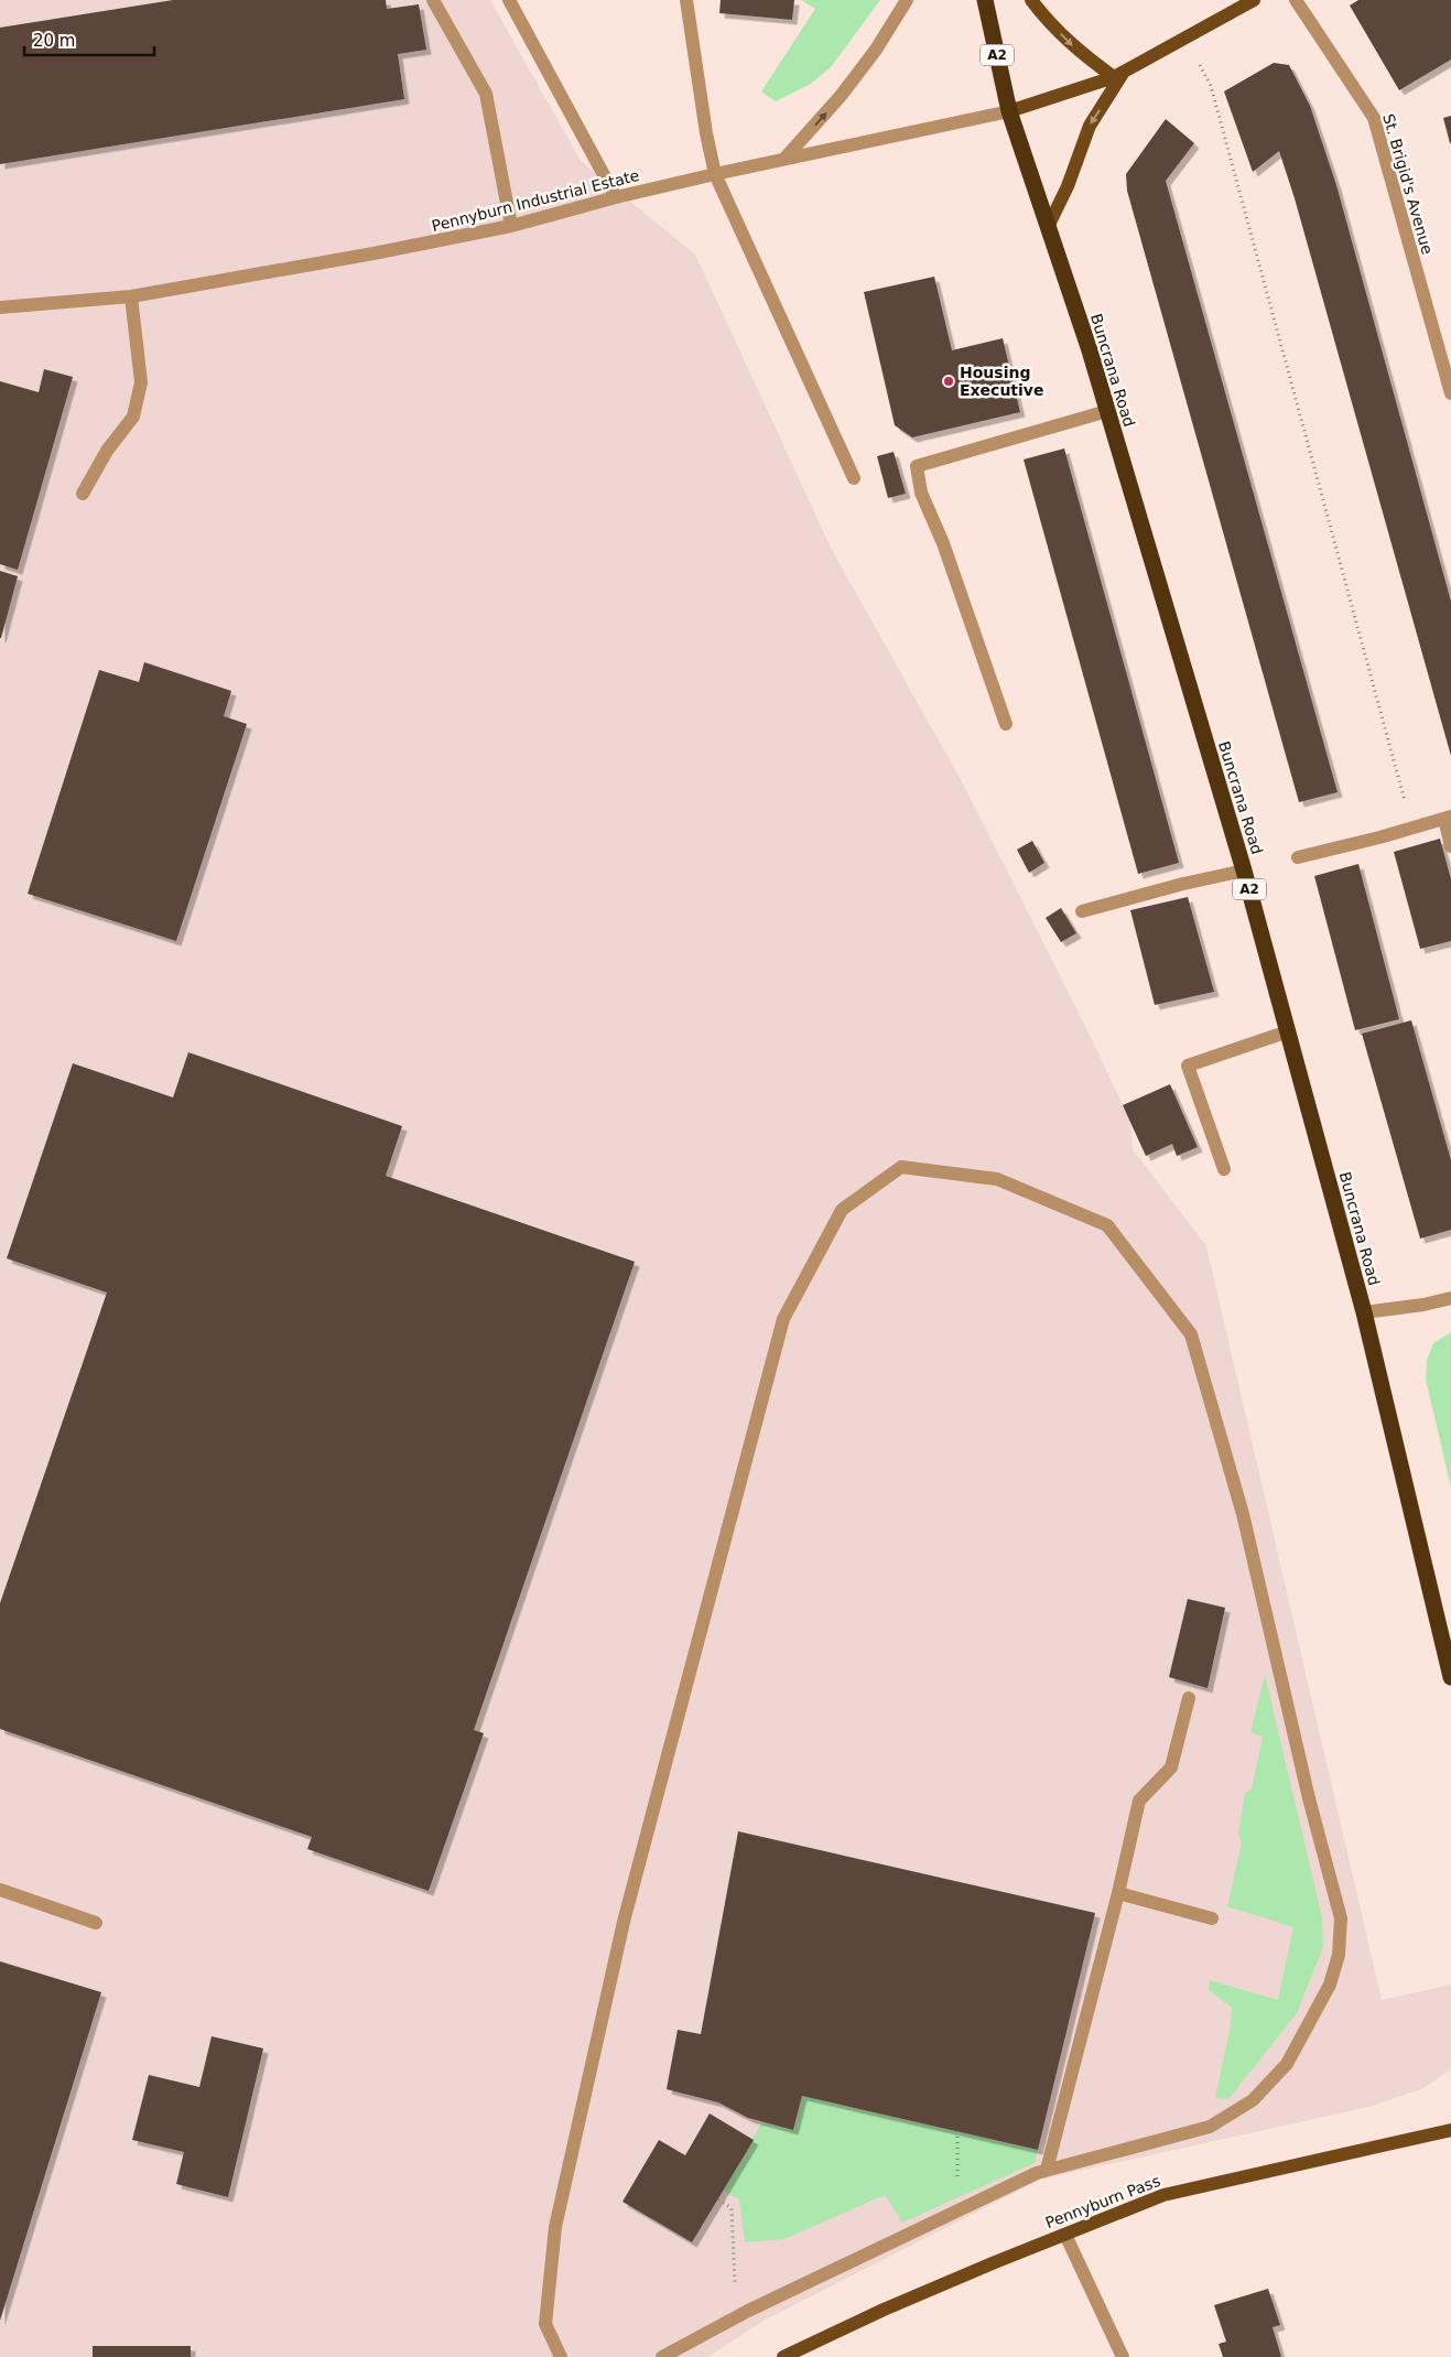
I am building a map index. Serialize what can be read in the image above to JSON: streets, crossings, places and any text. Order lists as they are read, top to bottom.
{
  "streets": {
    "highway": ["A2", "Buncrana Road"],
    "main road": ["Pennyburn Pass"],
    "street": ["St. Brigid's Avenue", "Pennyburn Industrial Estate"]
  },
  "crossings": [
    ["Pennyburn Industrial Estate", "Buncrana Road"]
  ],
  "places": ["Housing Executive"],
  "scale_bar": "20 m"
}
